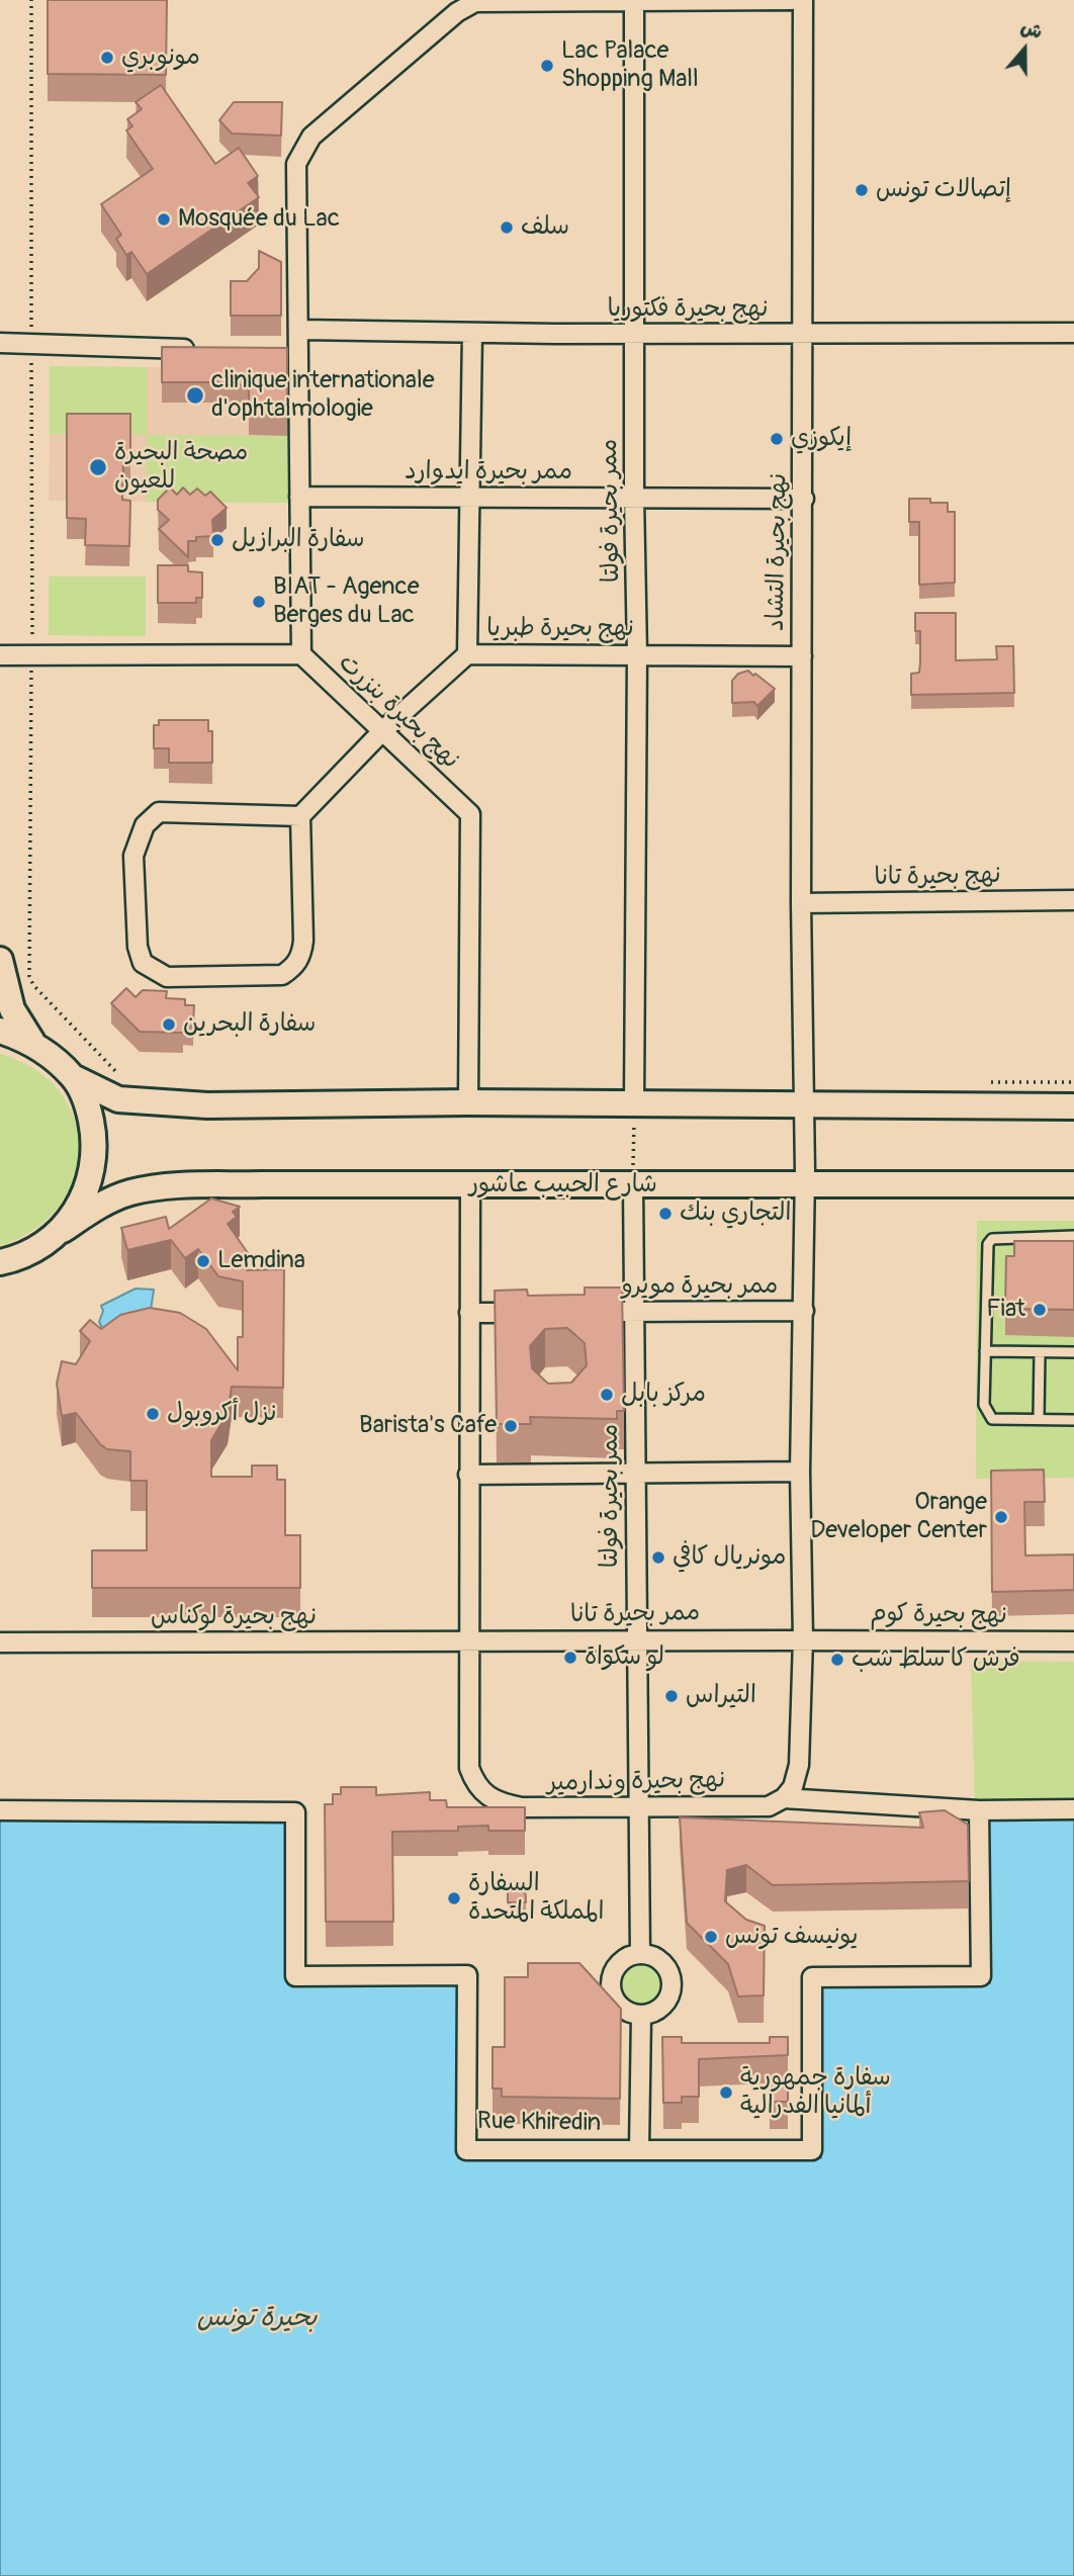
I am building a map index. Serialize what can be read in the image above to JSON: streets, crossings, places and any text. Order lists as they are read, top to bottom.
{
  "streets": {
    "main road": ["شارع الحبيب عاشور"],
    "street": [
      "نهج بحيرة فكتوريا",
      "ممر بحيرة ايدوارد",
      "ممر بحيرة فولتا",
      "نهج بحيرة التشاد",
      "نهج بحيرة طبريا",
      "نهج بحيرة بنزرت",
      "نهج بحيرة تانا",
      "ممر بحيرة مويرو",
      "ممر بحيرة تانا",
      "نهج بحيرة كوم",
      "نهج بحيرة لوكناس",
      "نهج بحيرة وندارمير",
      "Rue Khiredin"
    ]
  },
  "crossings": [
    ["نهج بحيرة فكتوريا", "ممر بحيرة فولتا"],
    ["نهج بحيرة فكتوريا", "نهج بحيرة التشاد"],
    ["ممر بحيرة ايدوارد", "ممر بحيرة فولتا"],
    ["ممر بحيرة ايدوارد", "نهج بحيرة التشاد"],
    ["ممر بحيرة فولتا", "نهج بحيرة طبريا"],
    ["ممر بحيرة فولتا", "شارع الحبيب عاشور"],
    ["ممر بحيرة فولتا", "ممر بحيرة مويرو"],
    ["ممر بحيرة فولتا", "ممر بحيرة تانا"],
    ["ممر بحيرة فولتا", "نهج بحيرة وندارمير"],
    ["نهج بحيرة التشاد", "نهج بحيرة طبريا"],
    ["نهج بحيرة التشاد", "نهج بحيرة تانا"],
    ["نهج بحيرة التشاد", "شارع الحبيب عاشور"],
    ["نهج بحيرة طبريا", "نهج بحيرة بنزرت"],
    ["شارع الحبيب عاشور", "نهج بحيرة وندارمير"],
    ["ممر بحيرة تانا", "نهج بحيرة كوم"],
    ["ممر بحيرة تانا", "نهج بحيرة لوكناس"],
    ["ممر بحيرة تانا", "نهج بحيرة وندارمير"],
    ["نهج بحيرة لوكناس", "نهج بحيرة وندارمير"],
    ["نهج بحيرة وندارمير", "Rue Khiredin"]
  ],
  "water": ["بحيرة تونس"],
  "places": [
    "مونوبري",
    "Lac Palace Shopping Mall",
    "إتصالات تونس",
    "Mosquée du Lac",
    "سلف",
    "clinique internationale d'ophtalmologie",
    "إيكوزي",
    "مصحة البحيرة للعيون",
    "سفارة البرازيل",
    "BIAT - Agence Berges du Lac",
    "سفارة البحرين",
    "التجاري بنك",
    "Lemdina",
    "Fiat",
    "مركز بابل",
    "نزل أكروبول",
    "Barista's Cafe",
    "Orange Developer Center",
    "مونريال كافي",
    "لو سكواة",
    "فرش كا سلط شب",
    "التيراس",
    "السفارة المملكة المتحدة",
    "يونيسف تونس",
    "سفارة جمهورية ألمانيا الفدرالية"
  ],
  "north": "top"
}
